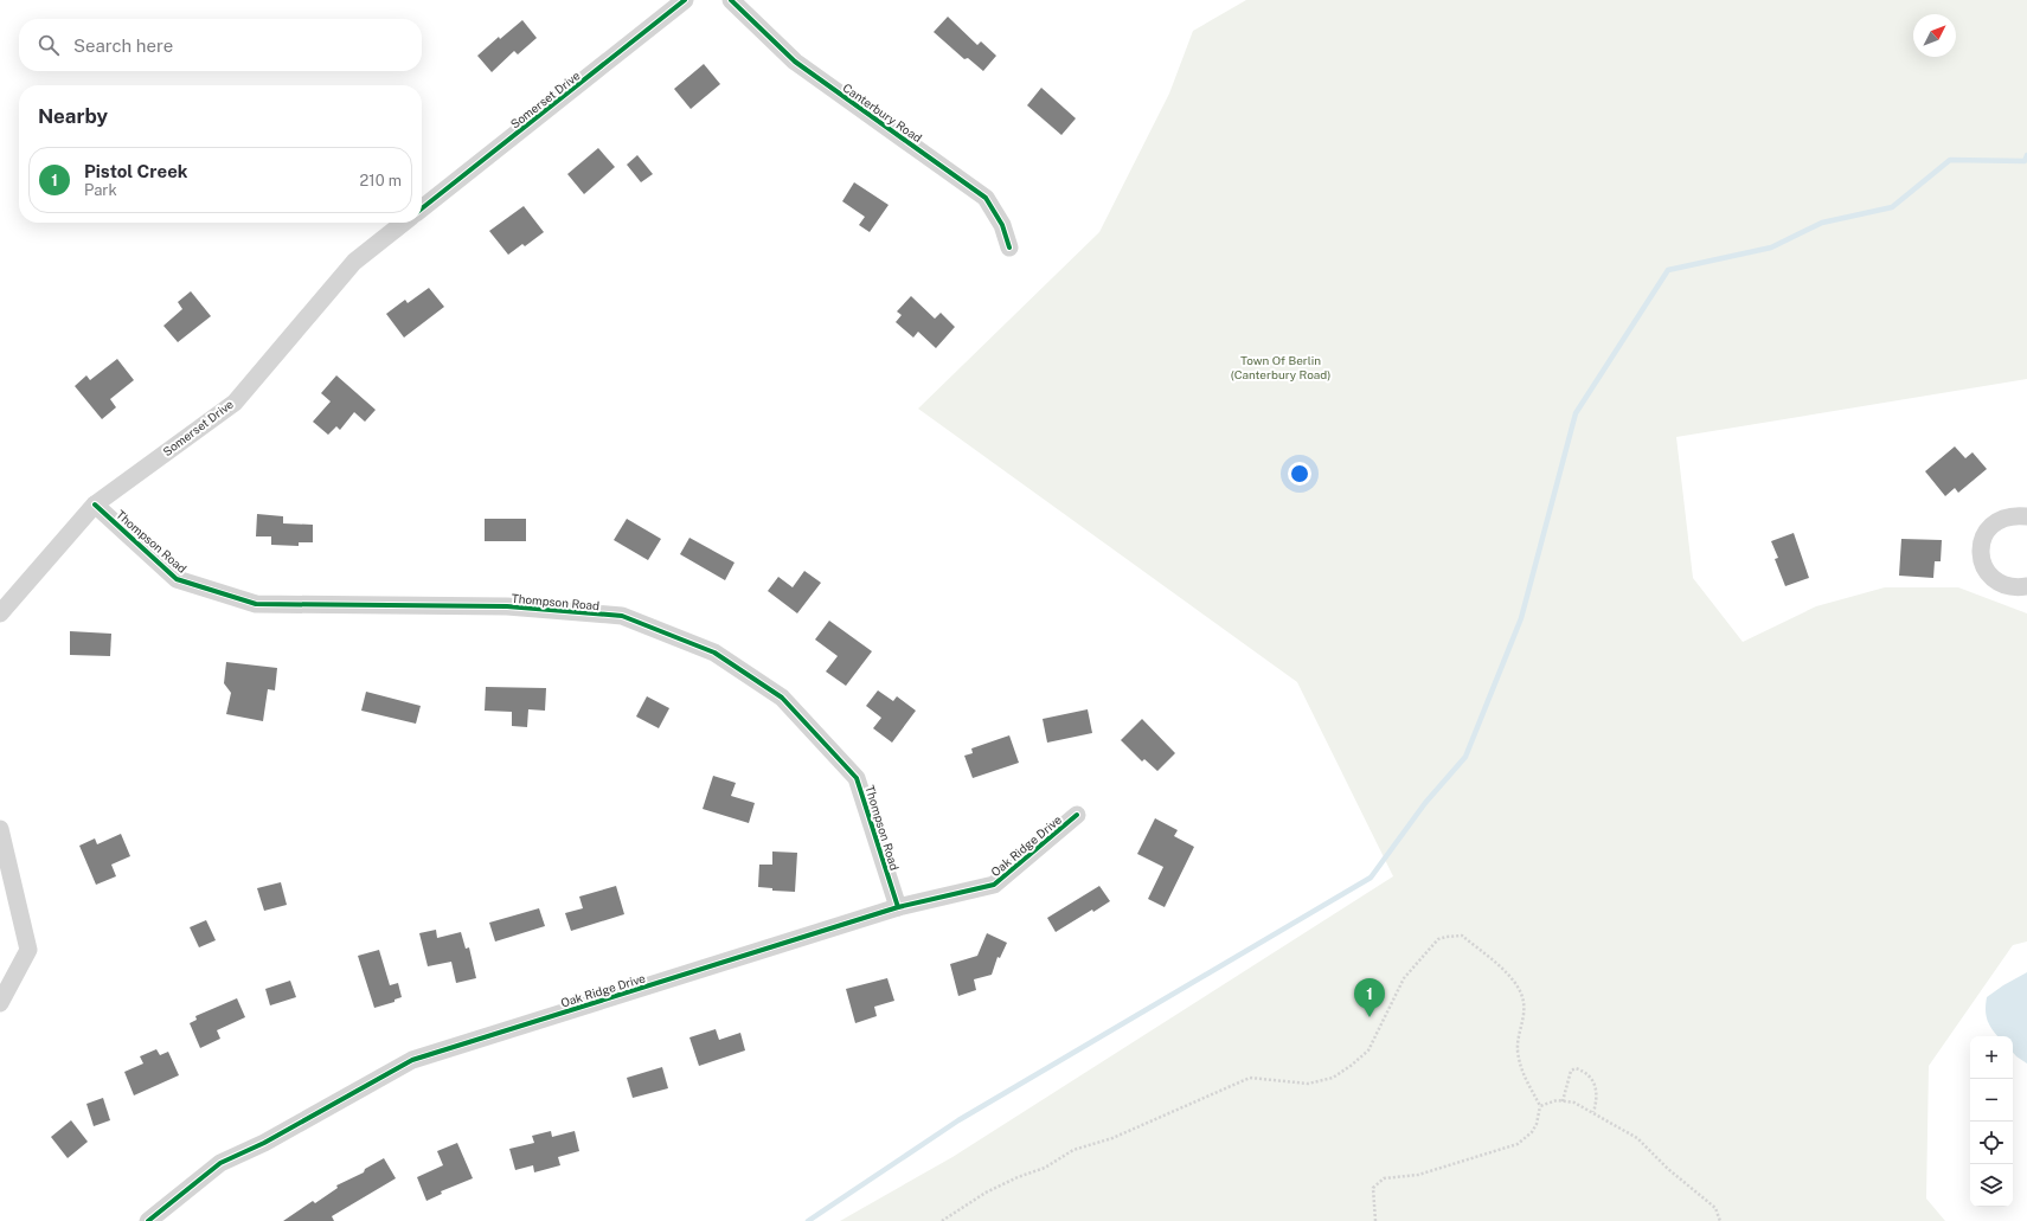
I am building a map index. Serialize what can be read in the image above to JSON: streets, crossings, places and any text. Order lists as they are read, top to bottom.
{
  "streets": {
    "street": [
      "Somerset Drive",
      "Canterbury Road",
      "Thompson Road",
      "Oak Ridge Drive"
    ]
  },
  "crossings": [
    ["Somerset Drive", "Thompson Road"],
    ["Thompson Road", "Oak Ridge Drive"]
  ],
  "parks": ["Town Of Berlin (Canterbury Road)"],
  "north": "top right",
  "page": {
    "search": "Search here",
    "heading": "Nearby",
    "list": [
      {
        "mark": "1",
        "name": "Pistol Creek",
        "note": "Park",
        "value": "210 m"
      }
    ],
    "pins": "1",
    "map_buttons": ["+", "−"]
  }
}
